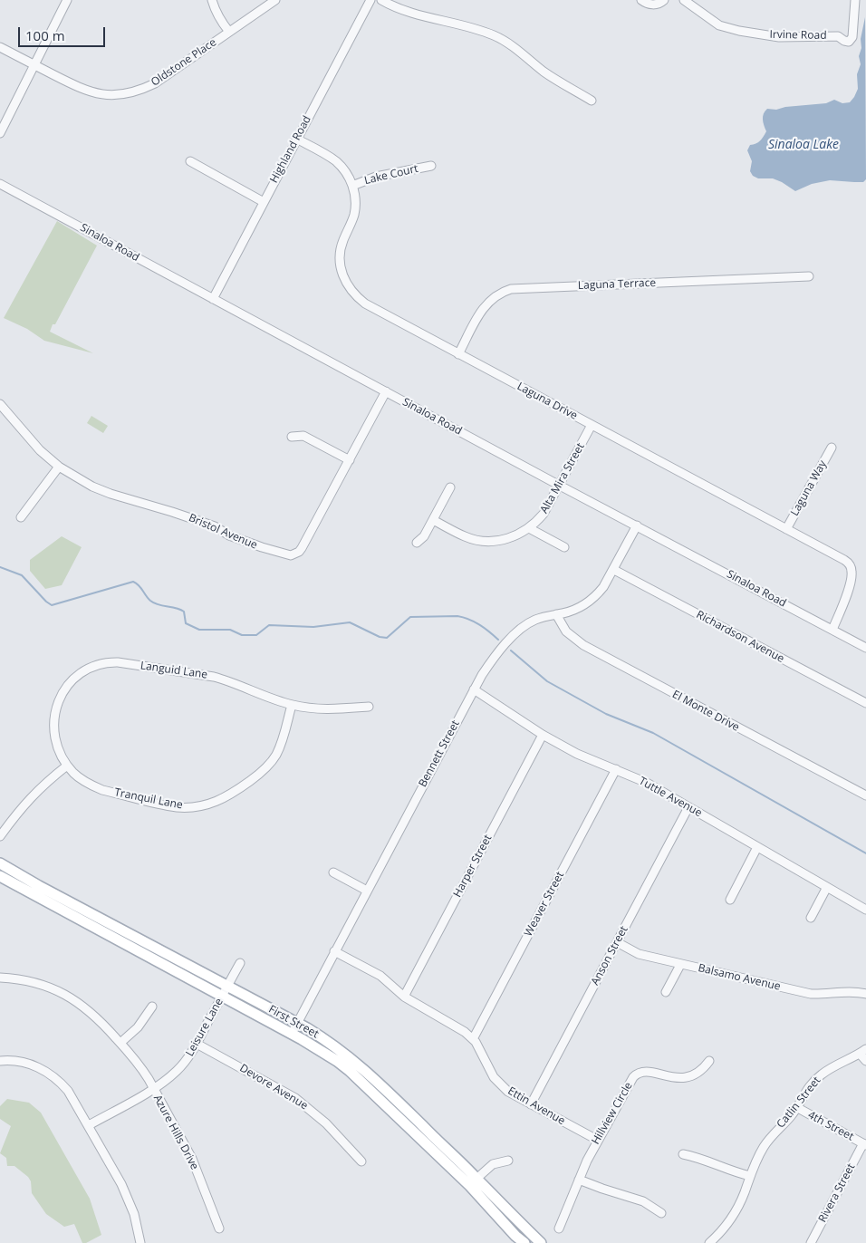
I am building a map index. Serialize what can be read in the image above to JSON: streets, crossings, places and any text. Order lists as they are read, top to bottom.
{
  "streets": {
    "main road": ["First Street"],
    "street": [
      "Irvine Road",
      "Oldstone Place",
      "Highland Road",
      "Lake Court",
      "Sinaloa Road",
      "Laguna Terrace",
      "Laguna Drive",
      "Alta Mira Street",
      "Laguna Way",
      "Bristol Avenue",
      "Richardson Avenue",
      "Languid Lane",
      "El Monte Drive",
      "Bennett Street",
      "Tuttle Avenue",
      "Tranquil Lane",
      "Harper Street",
      "Weaver Street",
      "Anson Street",
      "Balsamo Avenue",
      "Leisure Lane",
      "Devore Avenue",
      "Catlin Street",
      "Ettin Avenue",
      "Hillview Circle",
      "4th Street",
      "Azure Hills Drive",
      "Rivera Street"
    ]
  },
  "crossings": [
    ["Highland Road", "Sinaloa Road"],
    ["Highland Road", "Laguna Drive"],
    ["Lake Court", "Laguna Drive"],
    ["Sinaloa Road", "Laguna Drive"],
    ["Sinaloa Road", "Alta Mira Street"],
    ["Sinaloa Road", "Bristol Avenue"],
    ["Sinaloa Road", "Bennett Street"],
    ["Laguna Terrace", "Laguna Drive"],
    ["Laguna Drive", "Alta Mira Street"],
    ["Laguna Drive", "Laguna Way"],
    ["Richardson Avenue", "Bennett Street"],
    ["Languid Lane", "Tranquil Lane"],
    ["El Monte Drive", "Bennett Street"],
    ["Bennett Street", "Tuttle Avenue"],
    ["Bennett Street", "First Street"],
    ["Bennett Street", "Ettin Avenue"],
    ["Tuttle Avenue", "Harper Street"],
    ["Tuttle Avenue", "Weaver Street"],
    ["Tuttle Avenue", "Anson Street"],
    ["Harper Street", "Ettin Avenue"],
    ["Weaver Street", "Ettin Avenue"],
    ["Anson Street", "Balsamo Avenue"],
    ["Anson Street", "Ettin Avenue"],
    ["First Street", "Leisure Lane"],
    ["Leisure Lane", "Devore Avenue"],
    ["Leisure Lane", "Azure Hills Drive"],
    ["Catlin Street", "4th Street"],
    ["Ettin Avenue", "Hillview Circle"],
    ["4th Street", "Rivera Street"]
  ],
  "water": ["Sinaloa Lake"],
  "scale_bar": "100 m"
}
